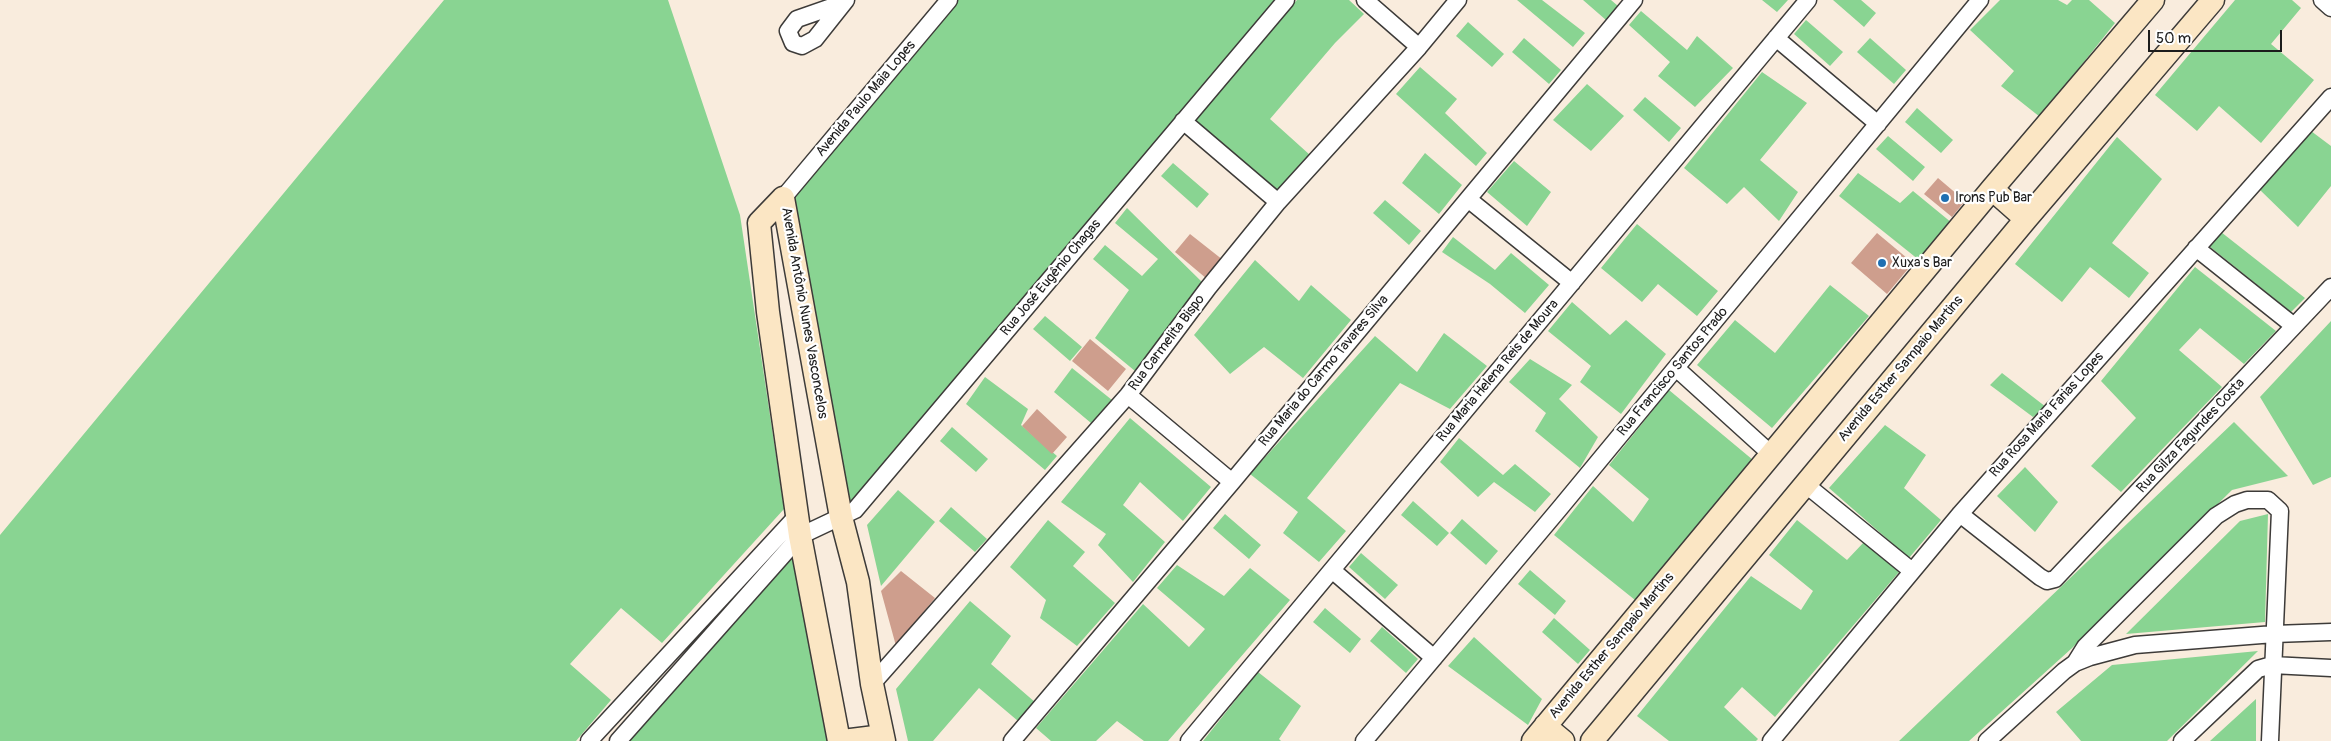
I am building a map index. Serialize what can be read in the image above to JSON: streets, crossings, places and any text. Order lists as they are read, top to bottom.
{
  "streets": {
    "street": [
      "Avenida Paulo Maia Lopes",
      "Rua José Eugênio Chagas",
      "Avenida Antônio Nunes Vasconcelos",
      "Rua Carmelita Bispo",
      "Avenida Esther Sampaio Martins",
      "Rua Maria do Carmo Tavares Silva",
      "Rua Maria Helena Reis de Moura",
      "Rua Francisco Santos Prado",
      "Rua Rosa Maria Farias Lopes",
      "Rua Gilza Fagundes Costa"
    ]
  },
  "crossings": [
    ["Avenida Paulo Maia Lopes", "Avenida Antônio Nunes Vasconcelos"],
    ["Rua José Eugênio Chagas", "Avenida Antônio Nunes Vasconcelos"],
    ["Avenida Antônio Nunes Vasconcelos", "Rua Carmelita Bispo"],
    ["Rua Rosa Maria Farias Lopes", "Rua Gilza Fagundes Costa"]
  ],
  "places": ["Irons Pub Bar", "Xuxa's Bar"],
  "scale_bar": "50 m"
}
